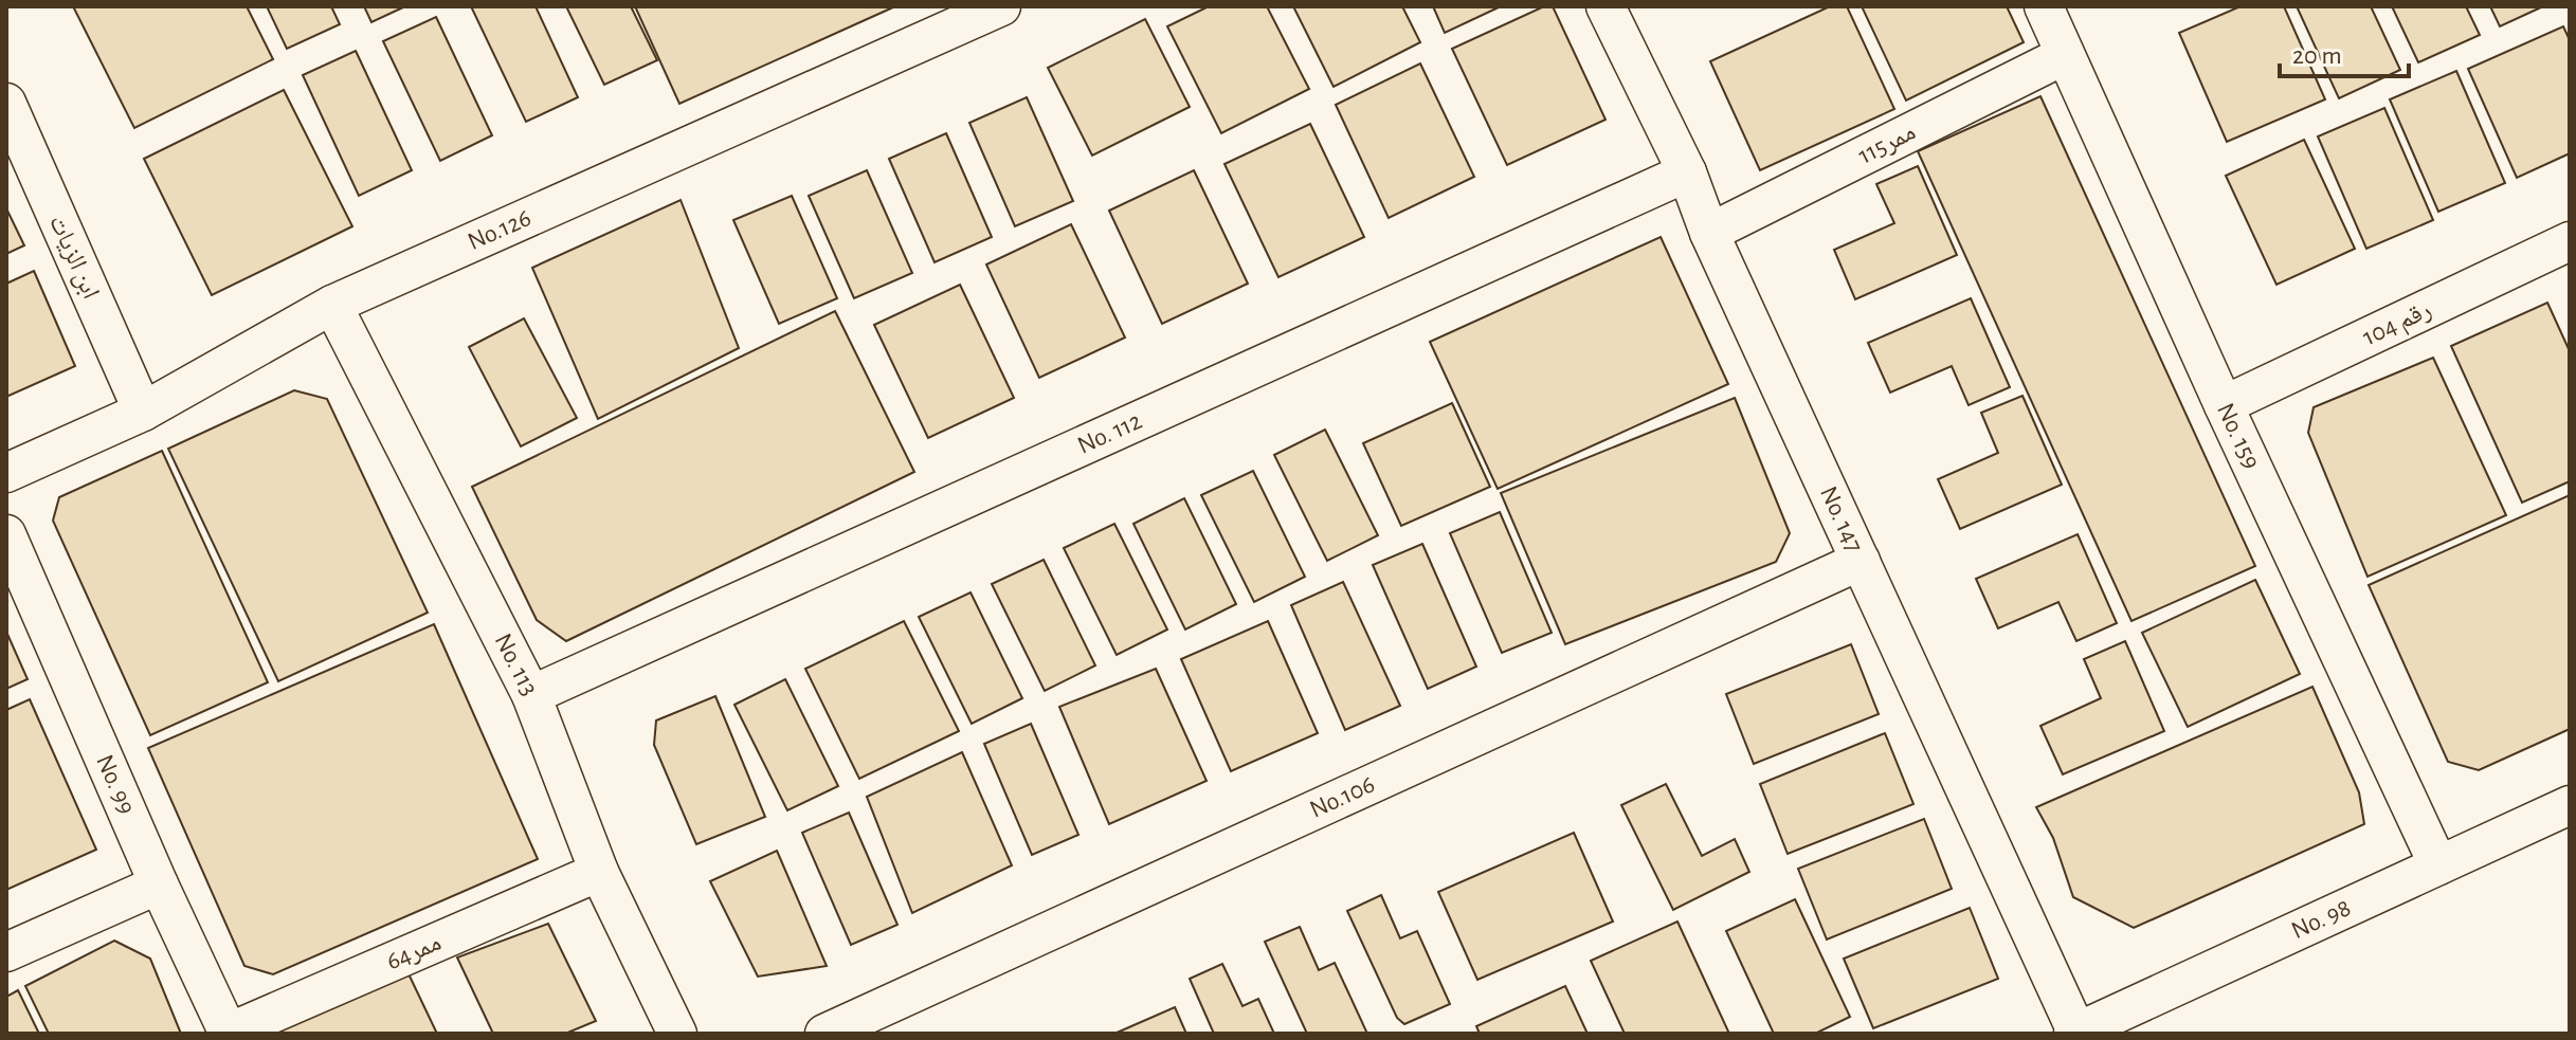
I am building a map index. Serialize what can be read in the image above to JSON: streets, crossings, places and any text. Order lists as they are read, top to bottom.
{
  "streets": {
    "street": [
      "ممر115",
      "No.126",
      "ابن الزيات",
      "رقم 104",
      "No. 112",
      "No. 159",
      "No. 147",
      "No. 113",
      "No. 99",
      "No.106",
      "No. 98",
      "ممر64"
    ]
  },
  "crossings": [
    ["ممر115", "No. 159"],
    ["ممر115", "No. 147"],
    ["No.126", "ابن الزيات"],
    ["No.126", "No. 113"],
    ["رقم 104", "No. 159"],
    ["No. 112", "No. 147"],
    ["No. 112", "No. 113"],
    ["No. 159", "No. 98"],
    ["No. 147", "No.106"],
    ["No. 147", "No. 98"],
    ["No. 113", "ممر64"],
    ["No. 99", "ممر64"]
  ],
  "scale_bar": "20 m"
}
